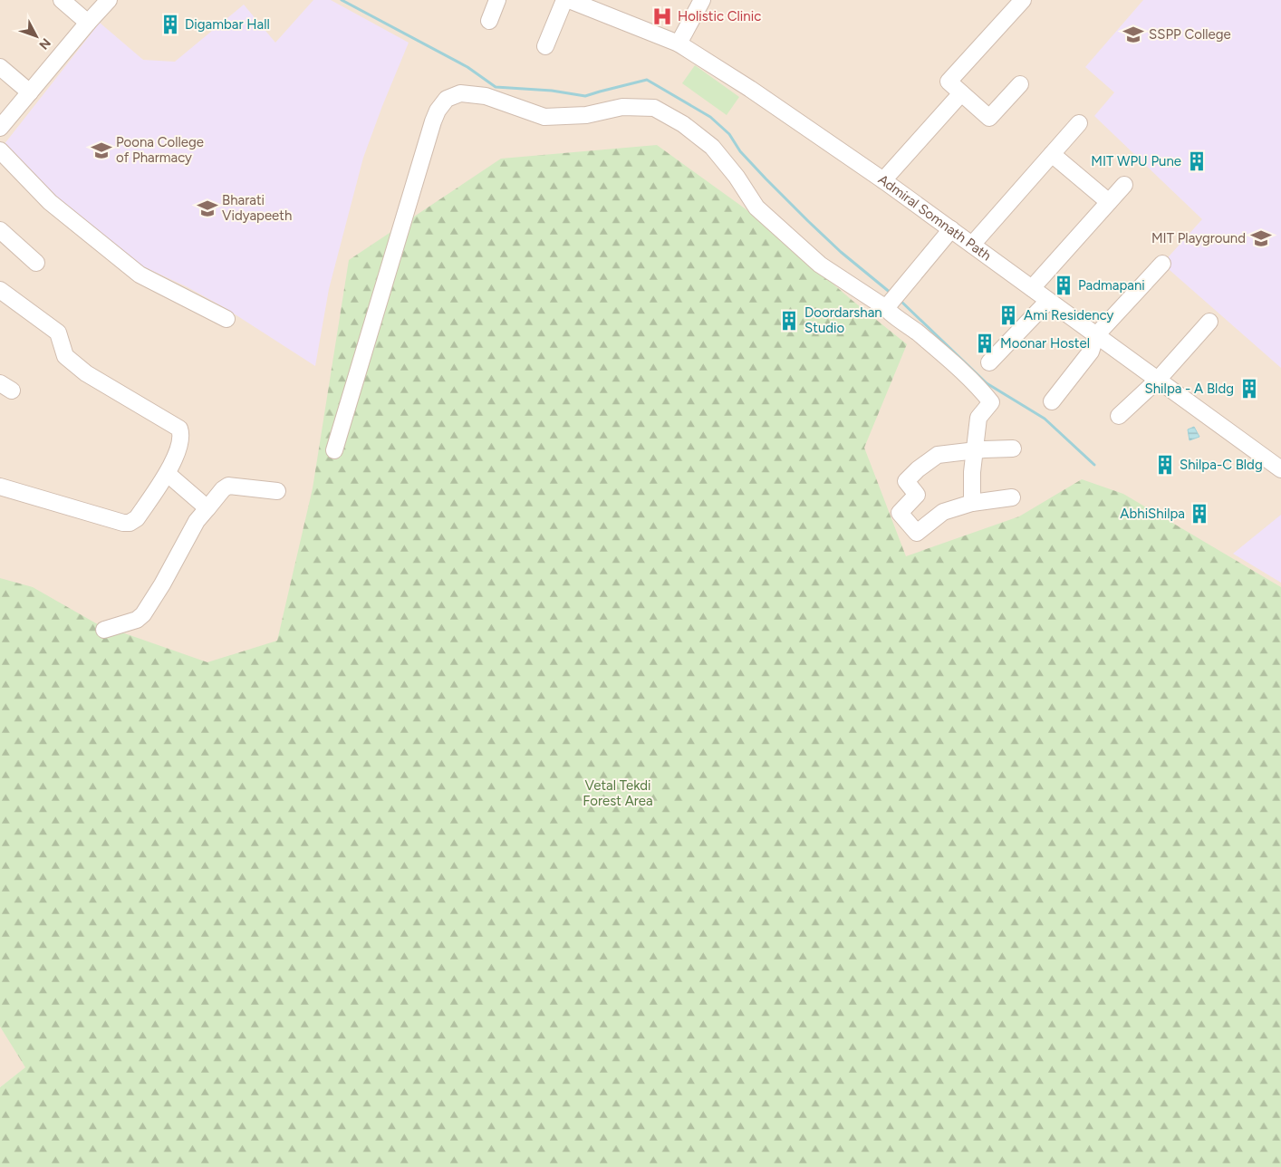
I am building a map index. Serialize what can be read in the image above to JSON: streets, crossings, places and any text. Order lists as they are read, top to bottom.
{
  "streets": {
    "street": ["Admiral Somnath Path"]
  },
  "parks": ["Vetal Tekdi Forest Area"],
  "places": {
    "hospital": ["Holistic Clinic"],
    "building": [
      "Digambar Hall",
      "MIT WPU Pune",
      "Padmapani",
      "Ami Residency",
      "Doordarshan Studio",
      "Moonar Hostel",
      "Shilpa - A Bldg",
      "Shilpa-C Bldg",
      "AbhiShilpa"
    ],
    "school or university": [
      "SSPP College",
      "Poona College of Pharmacy",
      "Bharati Vidyapeeth",
      "MIT Playground"
    ]
  },
  "north": "bottom right"
}
